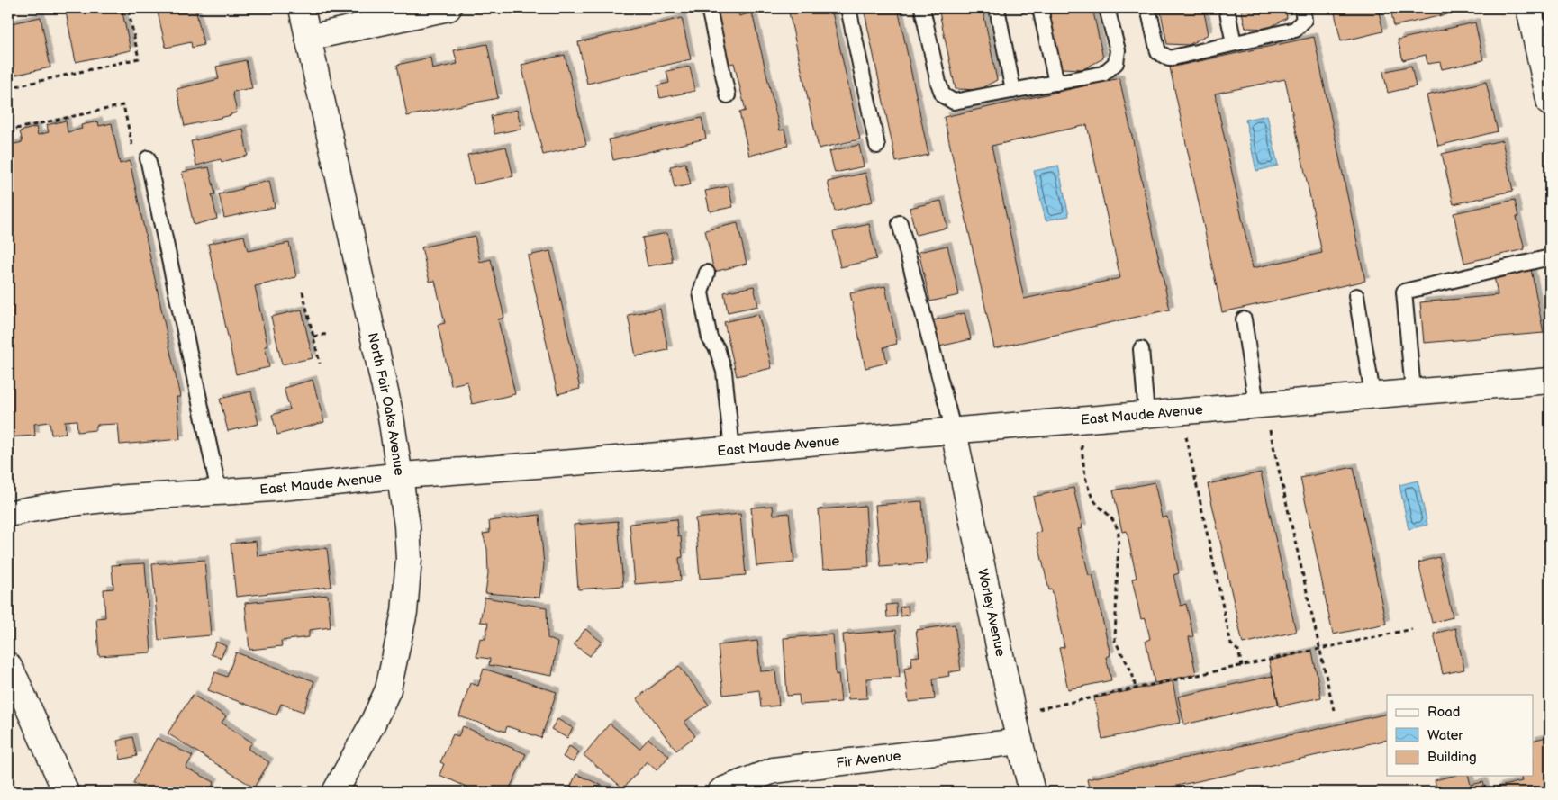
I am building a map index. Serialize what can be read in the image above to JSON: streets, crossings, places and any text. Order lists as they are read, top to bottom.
{
  "streets": {
    "street": [
      "North Fair Oaks Avenue",
      "East Maude Avenue",
      "Worley Avenue",
      "Fir Avenue"
    ]
  },
  "crossings": [
    ["North Fair Oaks Avenue", "East Maude Avenue"],
    ["East Maude Avenue", "Worley Avenue"],
    ["Worley Avenue", "Fir Avenue"]
  ],
  "legend": ["Road", "Water", "Building"]
}
